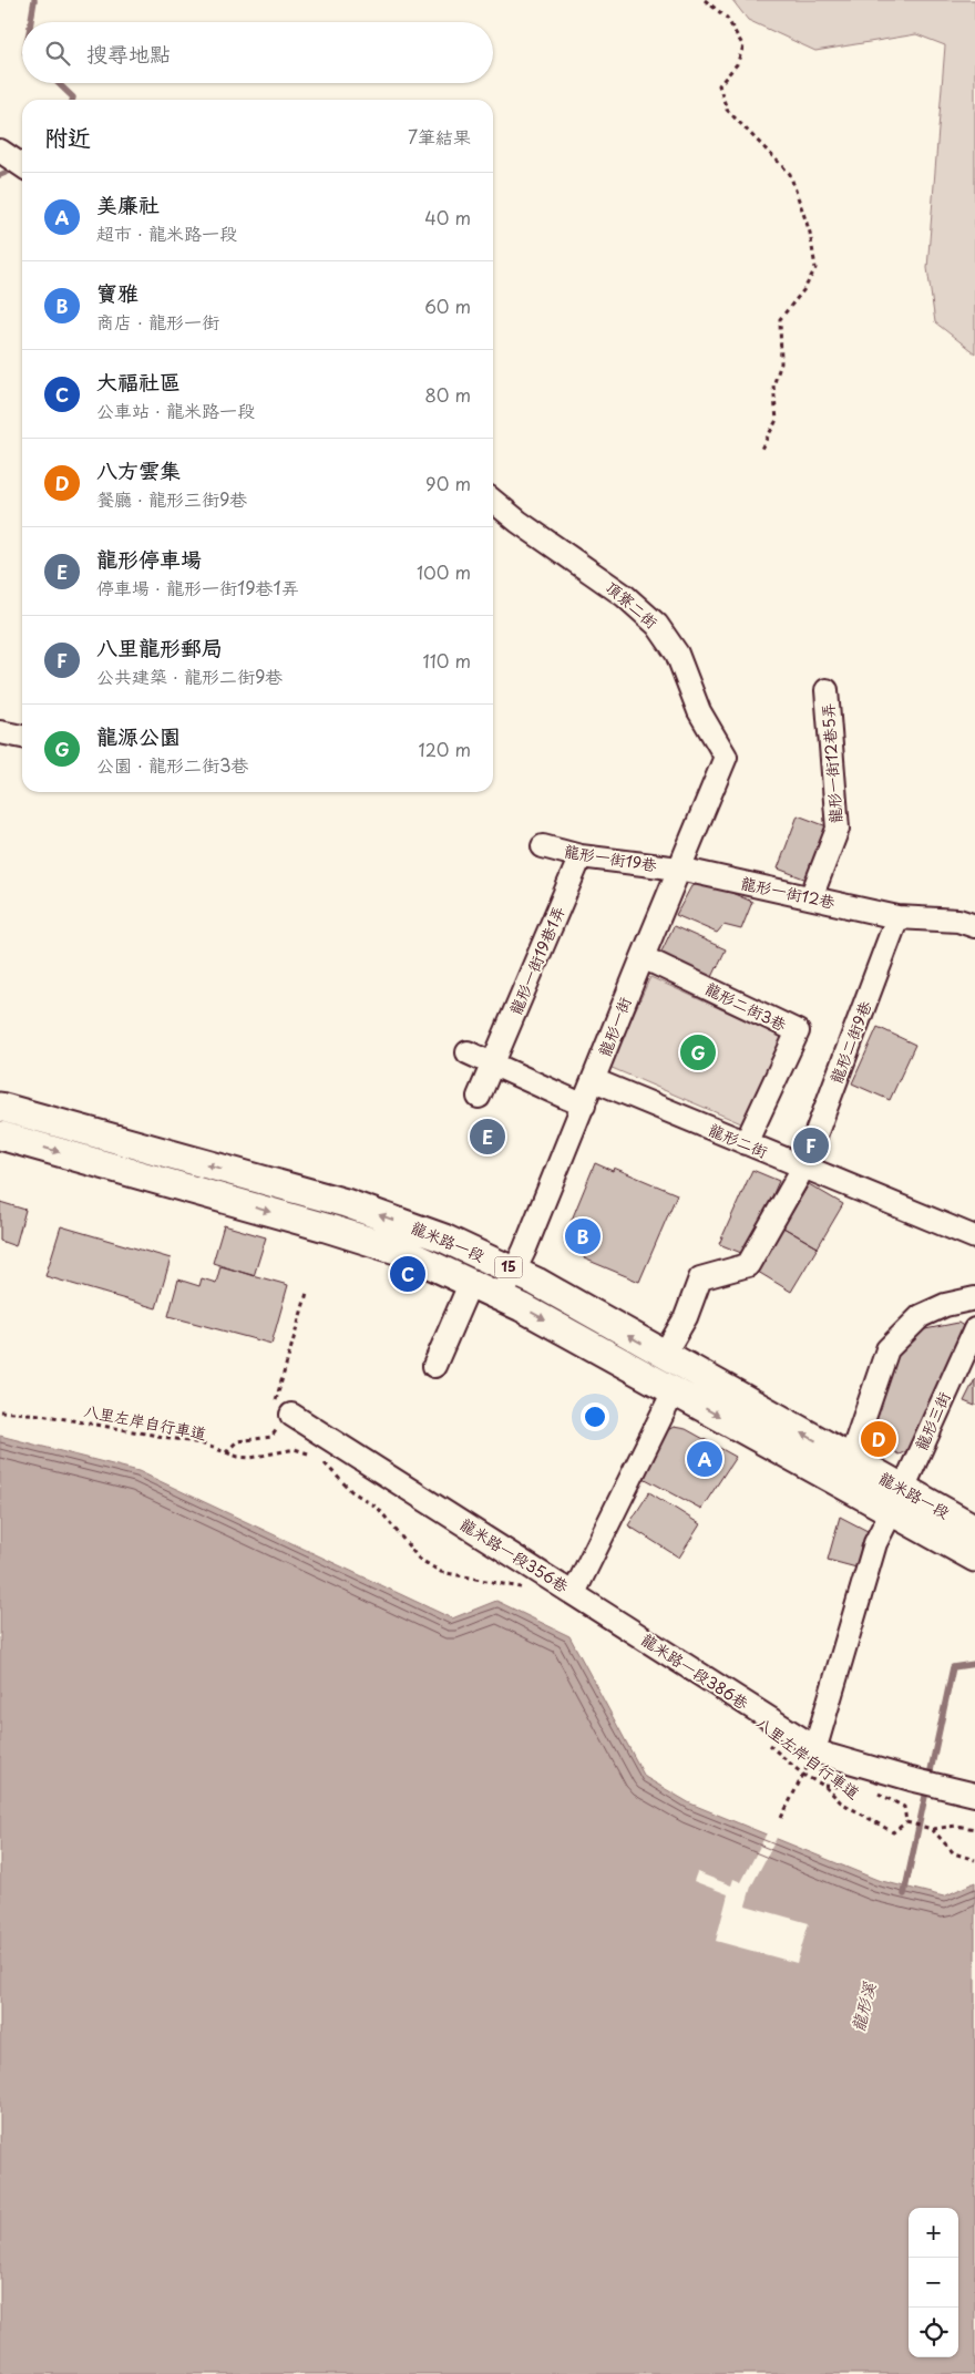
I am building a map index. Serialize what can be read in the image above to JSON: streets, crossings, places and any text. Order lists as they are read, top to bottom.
{
  "streets": {
    "main road": ["龍米路一段", "15"],
    "street": [
      "頂寮二街",
      "龍形一街12巷5弄",
      "龍形一街19巷",
      "龍形一街12巷",
      "龍形一街19巷1弄",
      "龍形二街3巷",
      "龍形一街",
      "龍形二街9巷",
      "龍形二街",
      "龍形三街",
      "龍米路一段356巷",
      "龍米路一段386巷"
    ],
    "path": ["八里左岸自行車道"]
  },
  "crossings": [
    ["頂寮二街", "龍形一街"],
    ["龍形一街12巷5弄", "龍形一街12巷"],
    ["龍形一街19巷", "龍形一街12巷"],
    ["龍形一街19巷", "龍形一街19巷1弄"],
    ["龍形一街19巷", "龍形一街"],
    ["龍形一街12巷", "龍形一街"],
    ["龍形一街12巷", "龍形二街9巷"],
    ["龍形二街3巷", "龍形一街"],
    ["龍形二街3巷", "龍形二街"],
    ["龍形一街", "龍形二街"],
    ["龍形一街", "龍米路一段"],
    ["龍形二街9巷", "龍形二街"],
    ["龍形二街9巷", "龍米路一段"],
    ["龍米路一段", "龍形三街"],
    ["龍米路一段", "龍米路一段356巷"],
    ["龍米路一段356巷", "龍米路一段386巷"]
  ],
  "water": ["龍形溪"],
  "page": {
    "search": "搜尋地點",
    "heading": ["附近", "7筆結果"],
    "list": [
      {
        "mark": "A",
        "name": "美廉社",
        "note": "超市 · 龍米路一段",
        "value": "40 m"
      },
      {
        "mark": "B",
        "name": "寶雅",
        "note": "商店 · 龍形一街",
        "value": "60 m"
      },
      {
        "mark": "C",
        "name": "大福社區",
        "note": "公車站 · 龍米路一段",
        "value": "80 m"
      },
      {
        "mark": "D",
        "name": "八方雲集",
        "note": "餐廳 · 龍形三街9巷",
        "value": "90 m"
      },
      {
        "mark": "E",
        "name": "龍形停車場",
        "note": "停車場 · 龍形一街19巷1弄",
        "value": "100 m"
      },
      {
        "mark": "F",
        "name": "八里龍形郵局",
        "note": "公共建築 · 龍形二街9巷",
        "value": "110 m"
      },
      {
        "mark": "G",
        "name": "龍源公園",
        "note": "公園 · 龍形二街3巷",
        "value": "120 m"
      }
    ],
    "pins": [
      "G",
      "E",
      "F",
      "B",
      "C",
      "D",
      "A"
    ],
    "map_buttons": ["+", "−"]
  }
}
